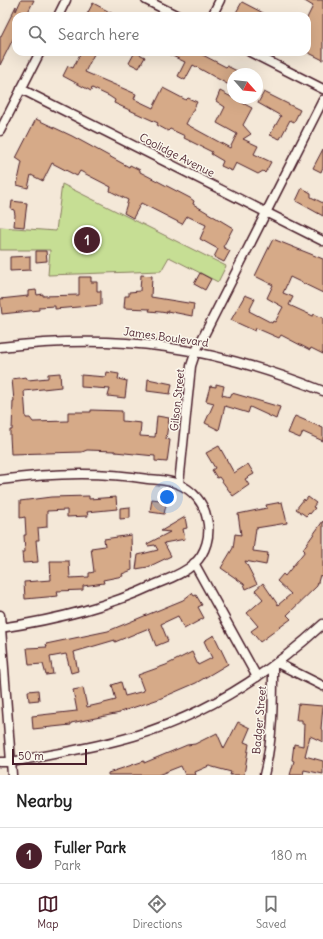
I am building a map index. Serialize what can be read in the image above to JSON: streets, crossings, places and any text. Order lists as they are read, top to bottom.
{
  "streets": {
    "street": [
      "Coolidge Avenue",
      "James Boulevard",
      "Gilson Street",
      "Badger Street"
    ]
  },
  "crossings": [
    ["Coolidge Avenue", "Gilson Street"],
    ["James Boulevard", "Gilson Street"]
  ],
  "scale_bar": "50 m",
  "north": "bottom right",
  "page": {
    "search": "Search here",
    "pins": "1",
    "scale": "50 m",
    "heading": "Nearby",
    "list": [
      {
        "mark": "1",
        "name": "Fuller Park",
        "note": "Park",
        "value": "180 m"
      }
    ],
    "nav": ["Map", "Directions", "Saved"]
  }
}
